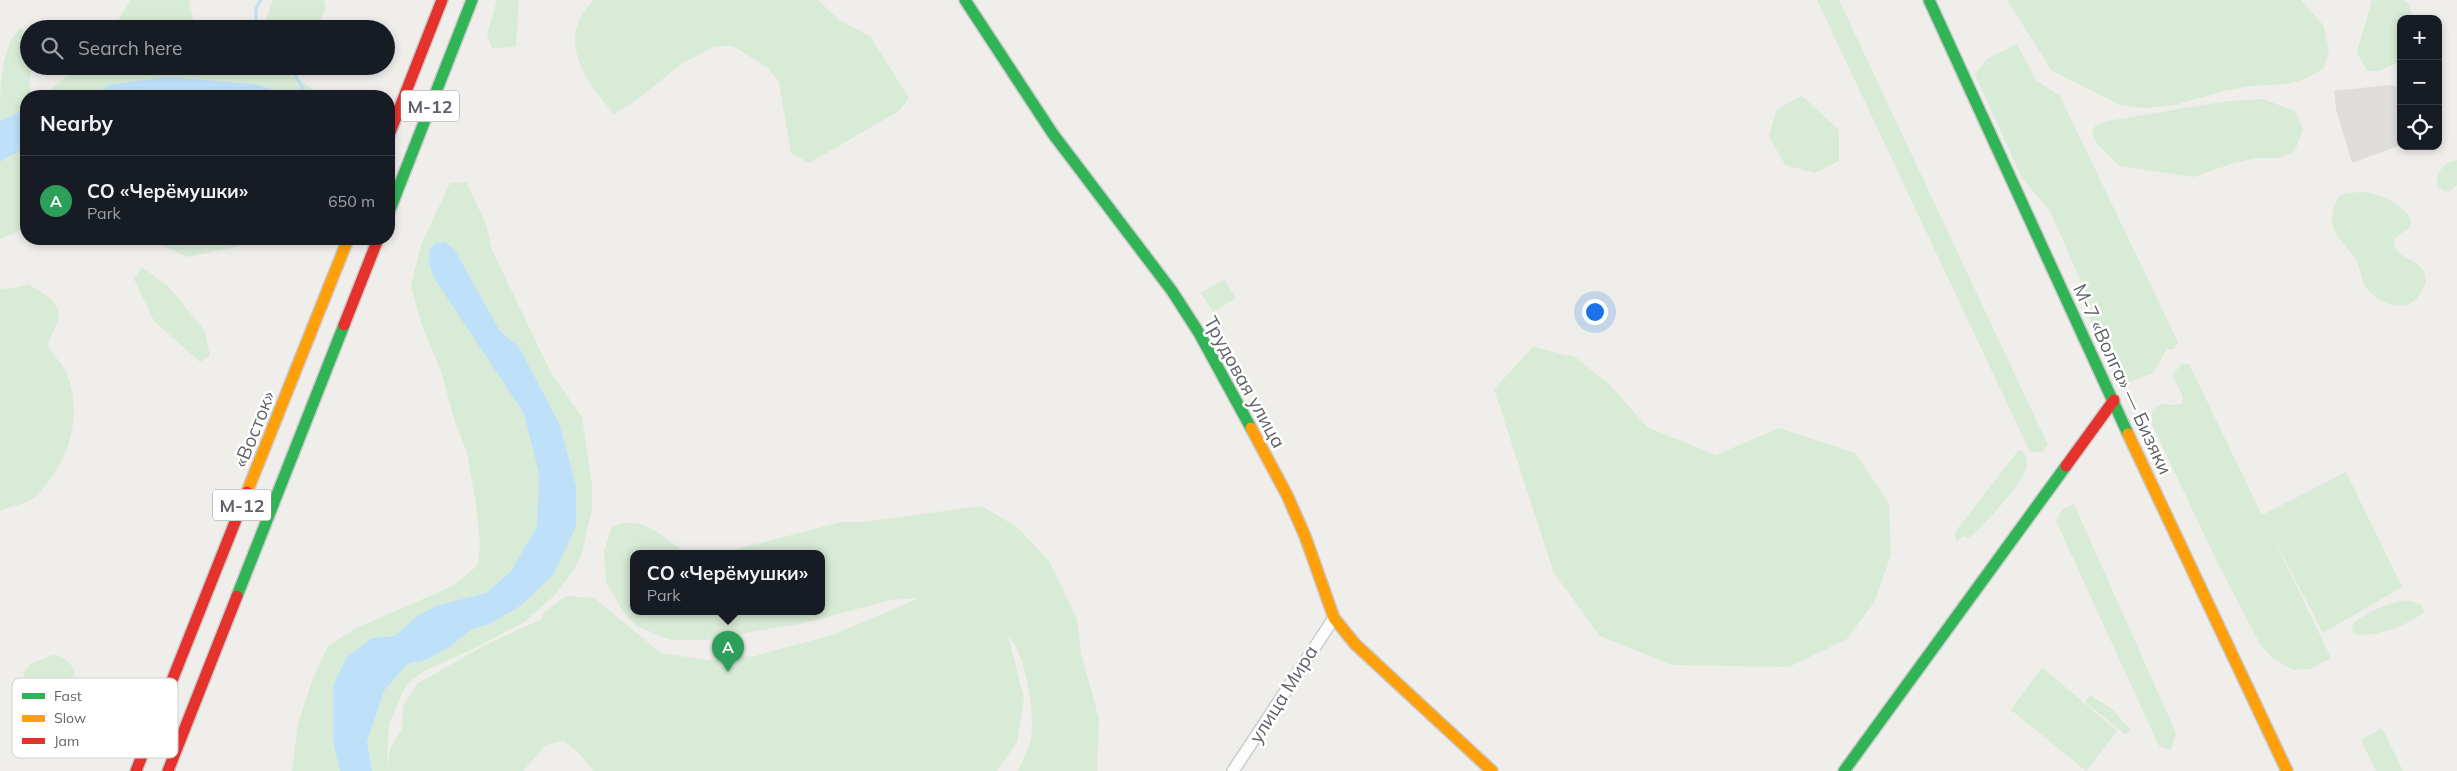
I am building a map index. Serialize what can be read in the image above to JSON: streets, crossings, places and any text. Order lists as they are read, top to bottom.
{
  "streets": {
    "main road": [
      "М-12",
      "М-7 «Волга» — Бизяки",
      "Трудовая улица",
      "«Восток»"
    ],
    "street": ["улица Мира"]
  },
  "crossings": [
    ["Трудовая улица", "улица Мира"]
  ],
  "legend": ["Fast", "Slow", "Jam"],
  "page": {
    "map_buttons": ["+", "−"],
    "search": "Search here",
    "heading": "Nearby",
    "list": [
      {
        "mark": "A",
        "name": "СО «Черёмушки»",
        "note": "Park",
        "value": "650 m"
      }
    ],
    "popup": ["СО «Черёмушки»", "Park"],
    "pins": "A"
  }
}
